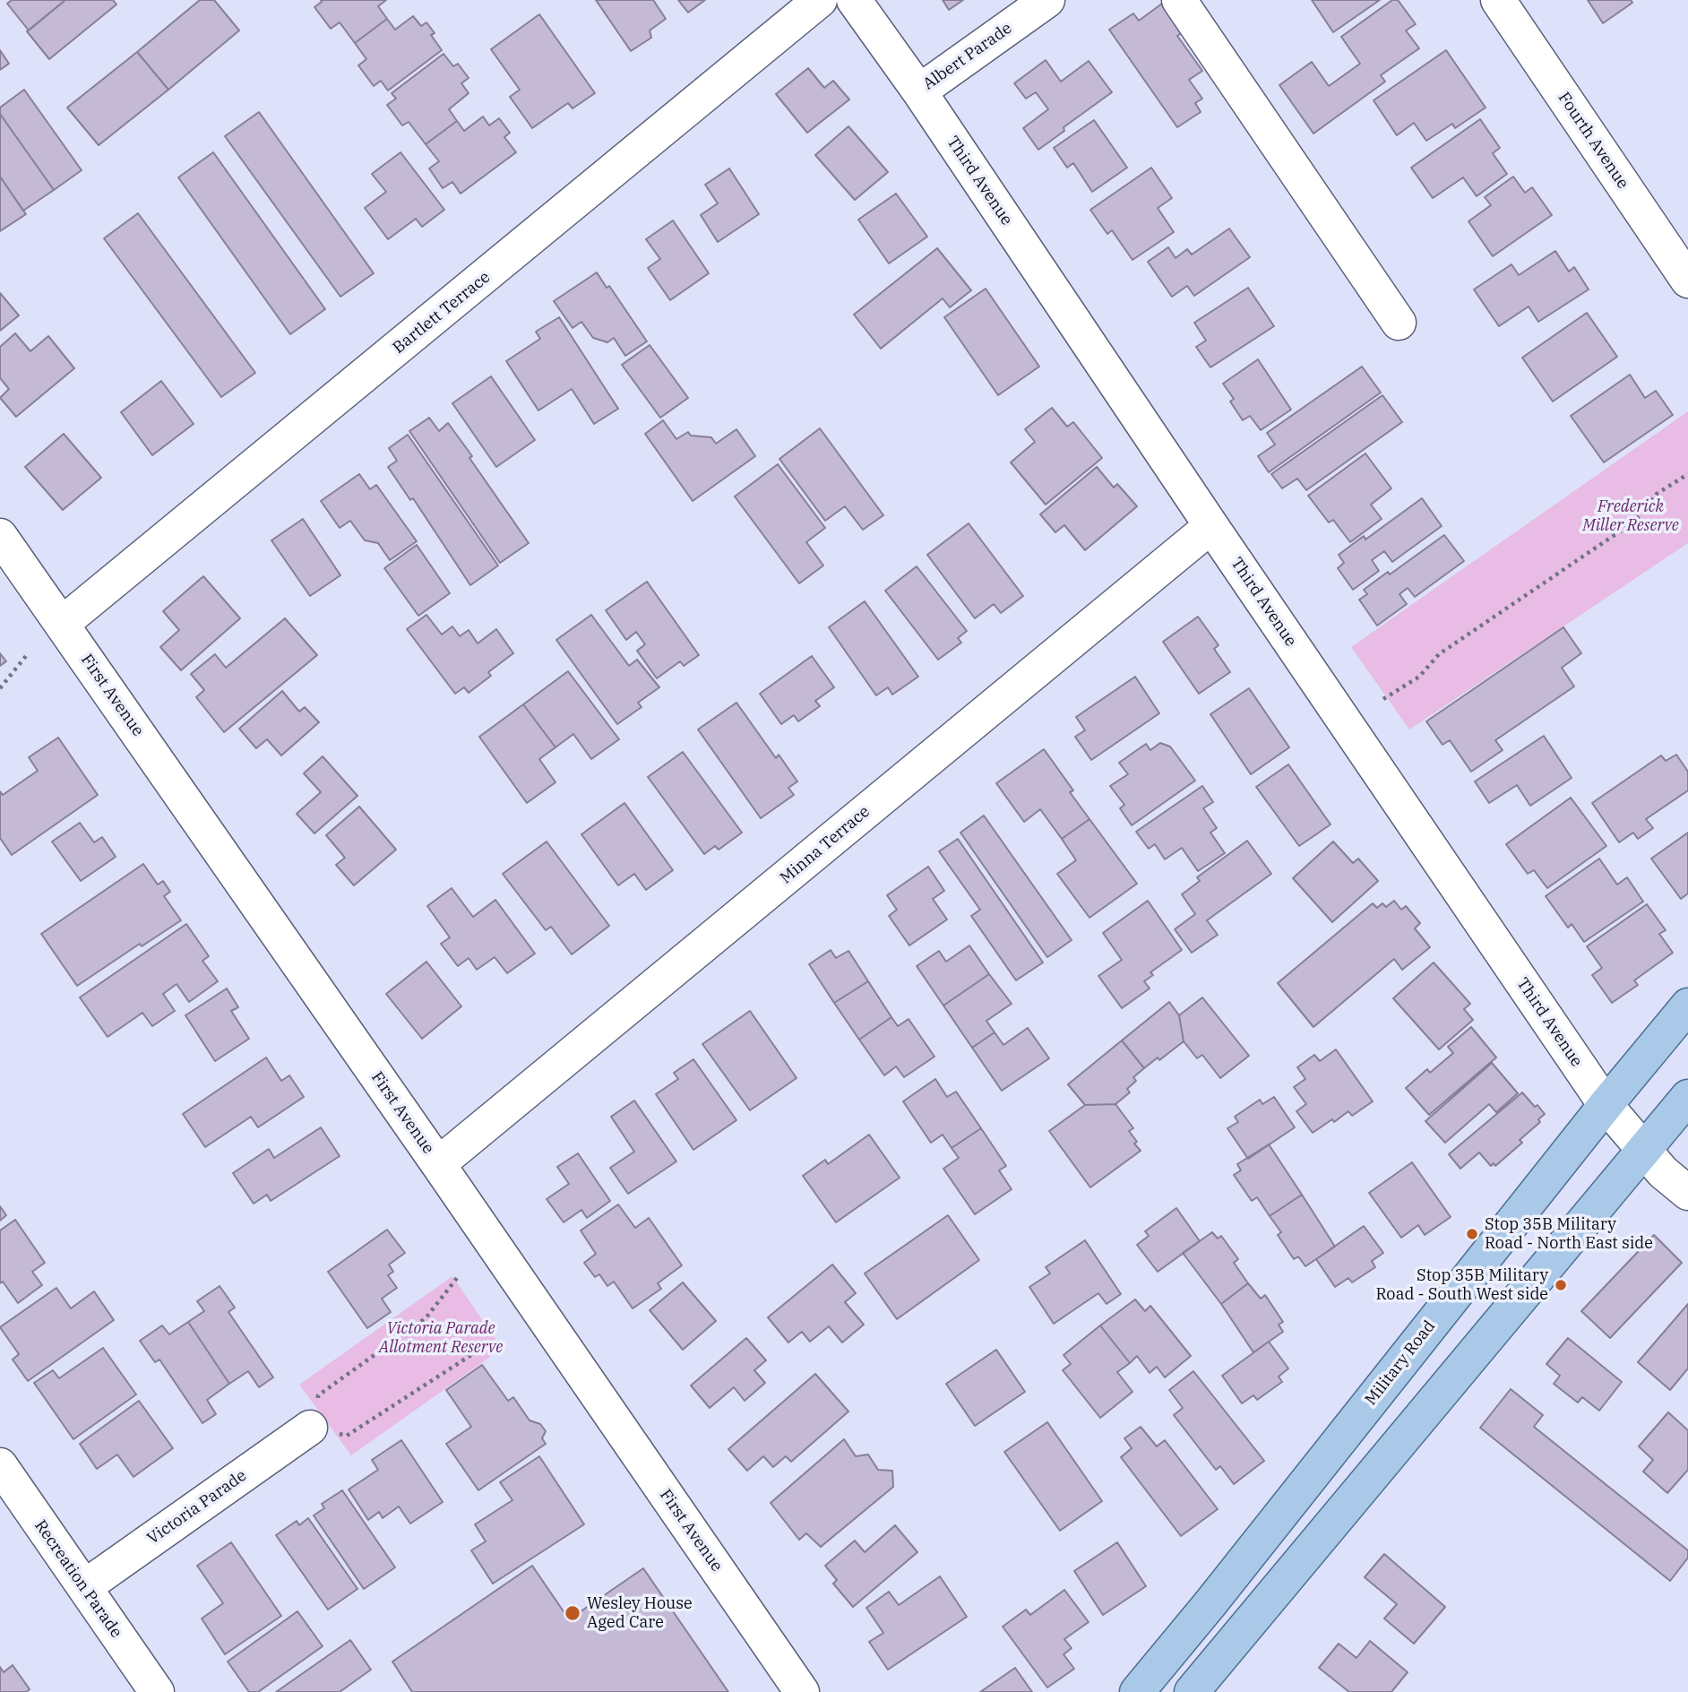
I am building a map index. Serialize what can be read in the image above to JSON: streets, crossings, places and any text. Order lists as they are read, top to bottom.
{
  "streets": {
    "main road": ["Military Road"],
    "street": [
      "Albert Parade",
      "Fourth Avenue",
      "Third Avenue",
      "Bartlett Terrace",
      "First Avenue",
      "Minna Terrace",
      "Victoria Parade",
      "Recreation Parade"
    ]
  },
  "crossings": [
    ["Albert Parade", "Third Avenue"],
    ["Third Avenue", "Minna Terrace"],
    ["Third Avenue", "Military Road"],
    ["Bartlett Terrace", "First Avenue"],
    ["First Avenue", "Minna Terrace"],
    ["Victoria Parade", "Recreation Parade"]
  ],
  "parks": ["Frederick Miller Reserve", "Victoria Parade Allotment Reserve"],
  "places": ["Stop 35B Military Road - North East side", "Stop 35B Military Road - South West side", "Wesley House Aged Care"]
}
